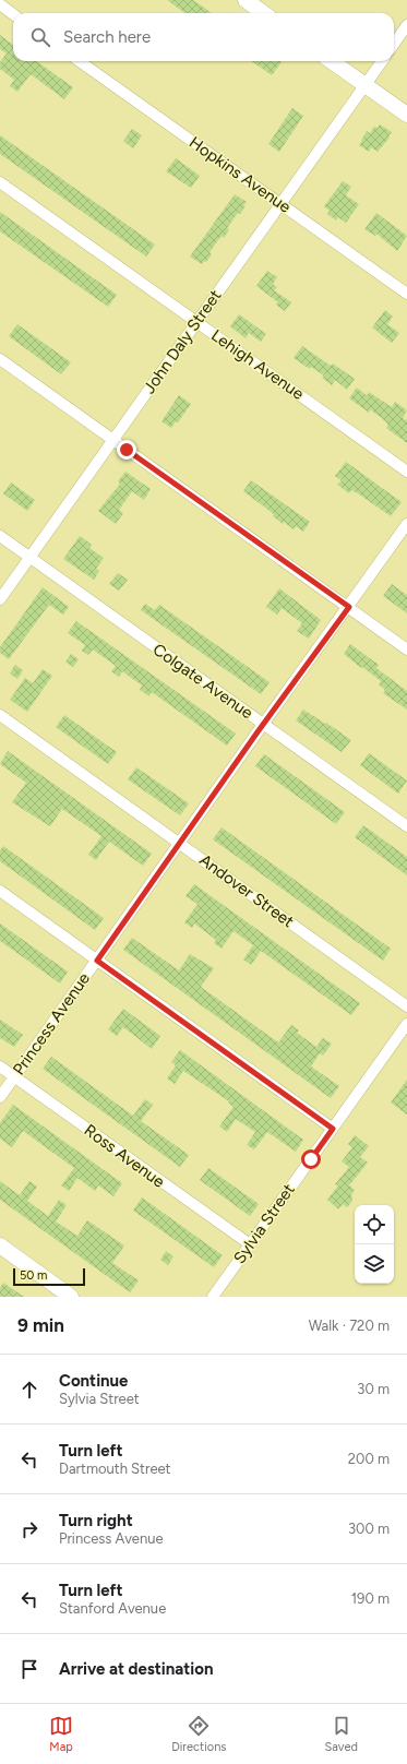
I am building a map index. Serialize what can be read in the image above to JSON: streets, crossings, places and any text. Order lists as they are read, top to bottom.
{
  "streets": {
    "street": [
      "Hopkins Avenue",
      "John Daly Street",
      "Lehigh Avenue",
      "Colgate Avenue",
      "Andover Street",
      "Princess Avenue",
      "Ross Avenue",
      "Sylvia Street"
    ]
  },
  "crossings": [
    ["Hopkins Avenue", "John Daly Street"],
    ["John Daly Street", "Lehigh Avenue"],
    ["John Daly Street", "Colgate Avenue"],
    ["Colgate Avenue", "Princess Avenue"],
    ["Andover Street", "Princess Avenue"],
    ["Princess Avenue", "Ross Avenue"],
    ["Ross Avenue", "Sylvia Street"]
  ],
  "scale_bar": "50 m",
  "page": {
    "search": "Search here",
    "scale": "50 m",
    "heading": ["9 min", "Walk · 720 m"],
    "list": [
      ["Continue", "Sylvia Street", "30 m"],
      ["Turn left", "Dartmouth Street", "200 m"],
      ["Turn right", "Princess Avenue", "300 m"],
      ["Turn left", "Stanford Avenue", "190 m"],
      "Arrive at destination"
    ],
    "nav": ["Map", "Directions", "Saved"]
  }
}
